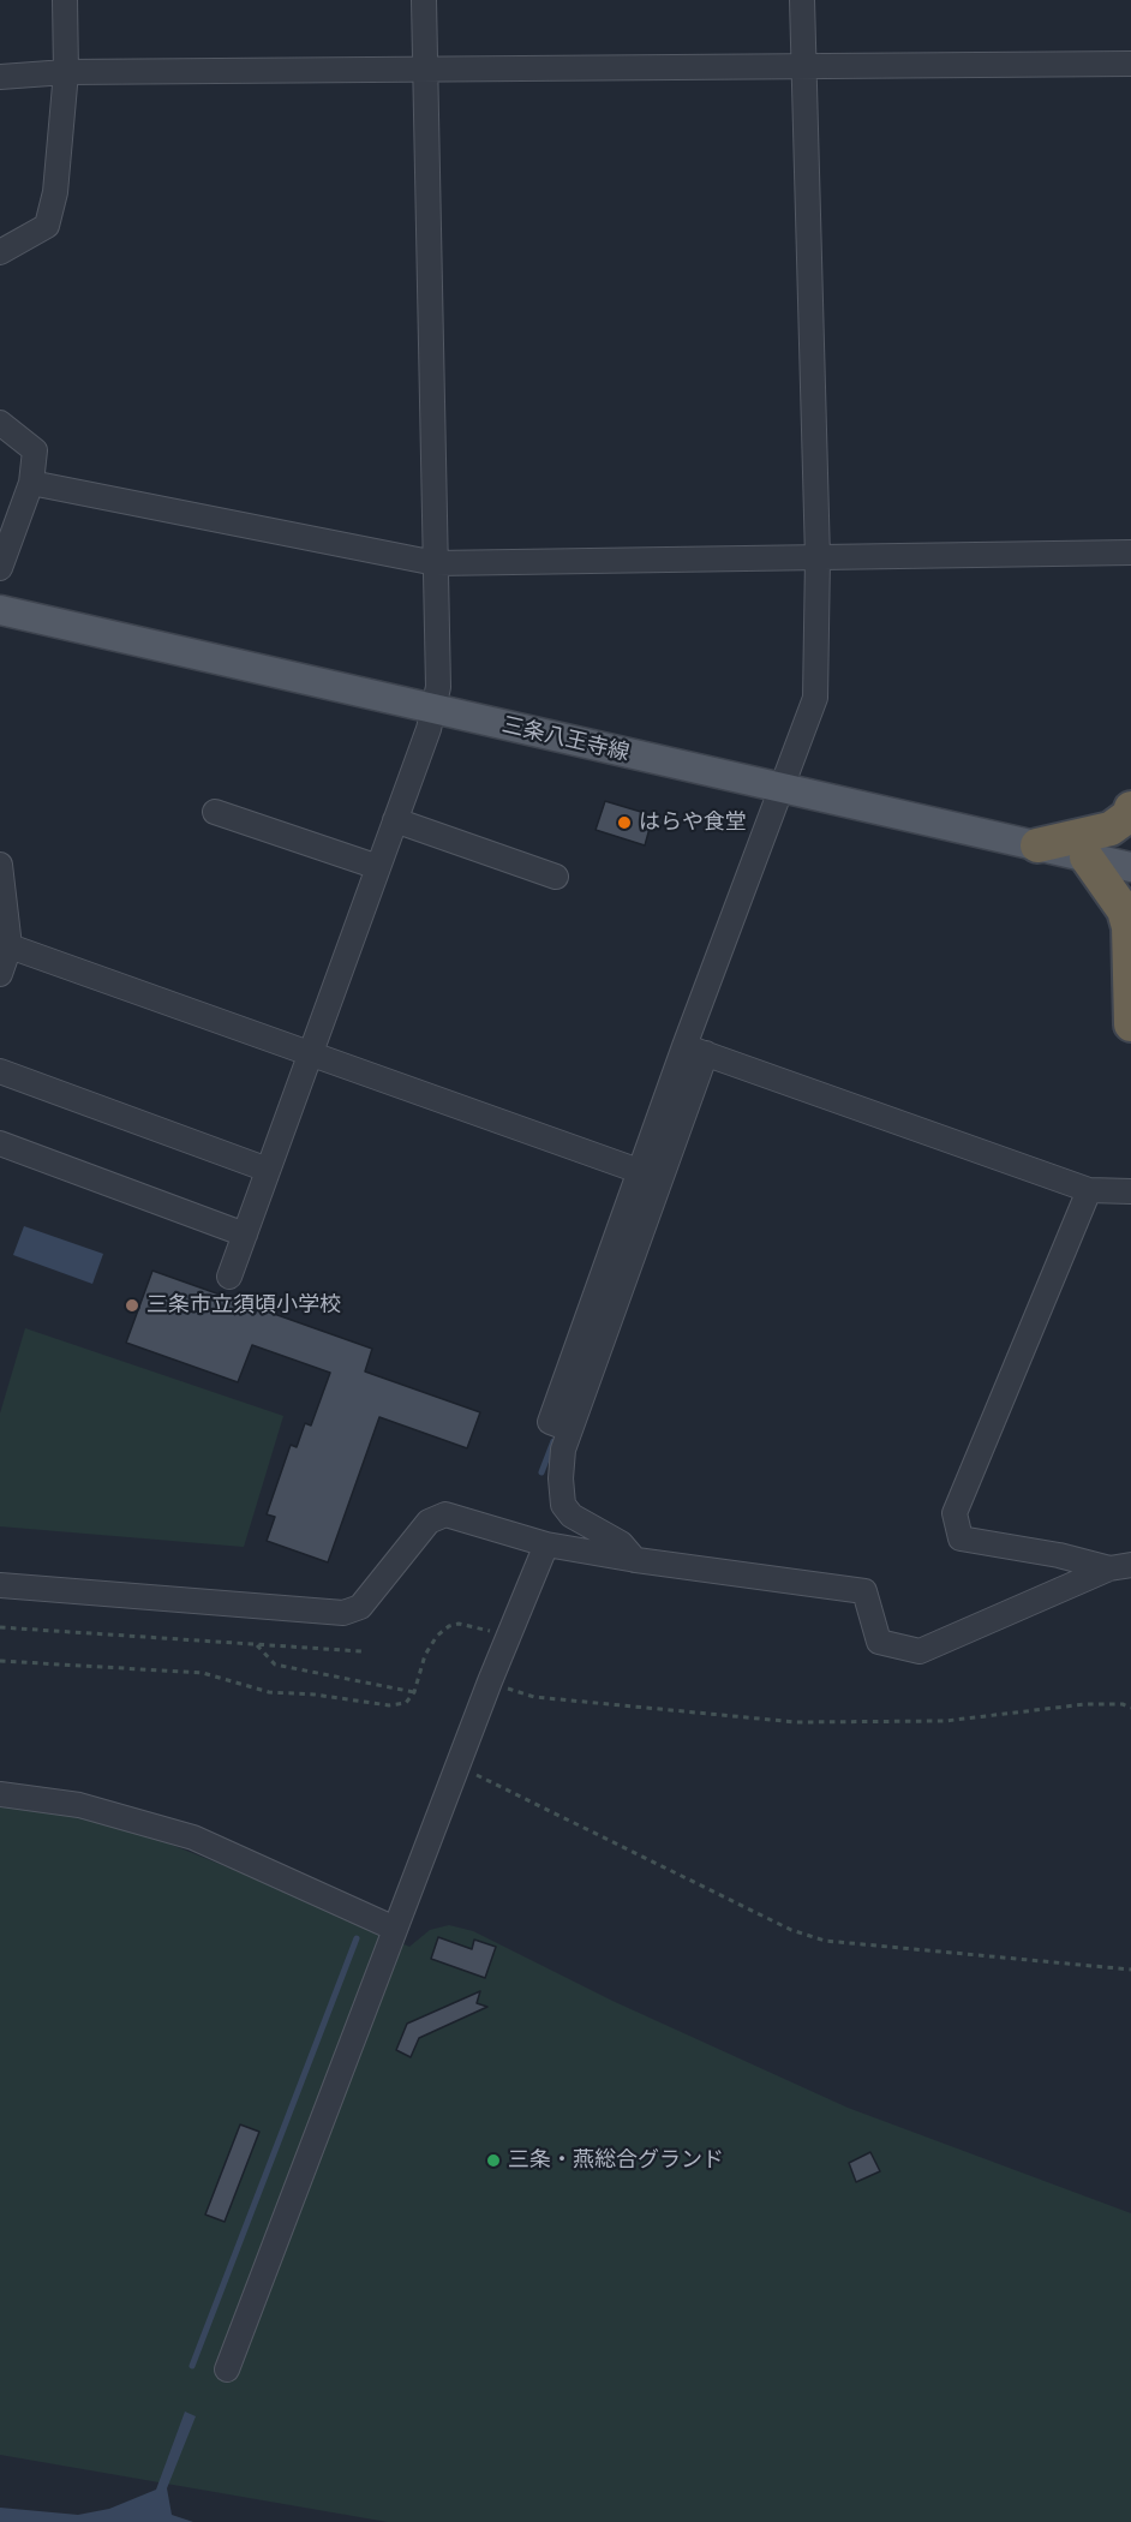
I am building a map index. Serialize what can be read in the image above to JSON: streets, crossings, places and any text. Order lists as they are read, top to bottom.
{
  "streets": {
    "main road": ["三条八王寺線"]
  },
  "places": ["はらや食堂", "三条市立須頃小学校", "三条・燕総合グランド"]
}
